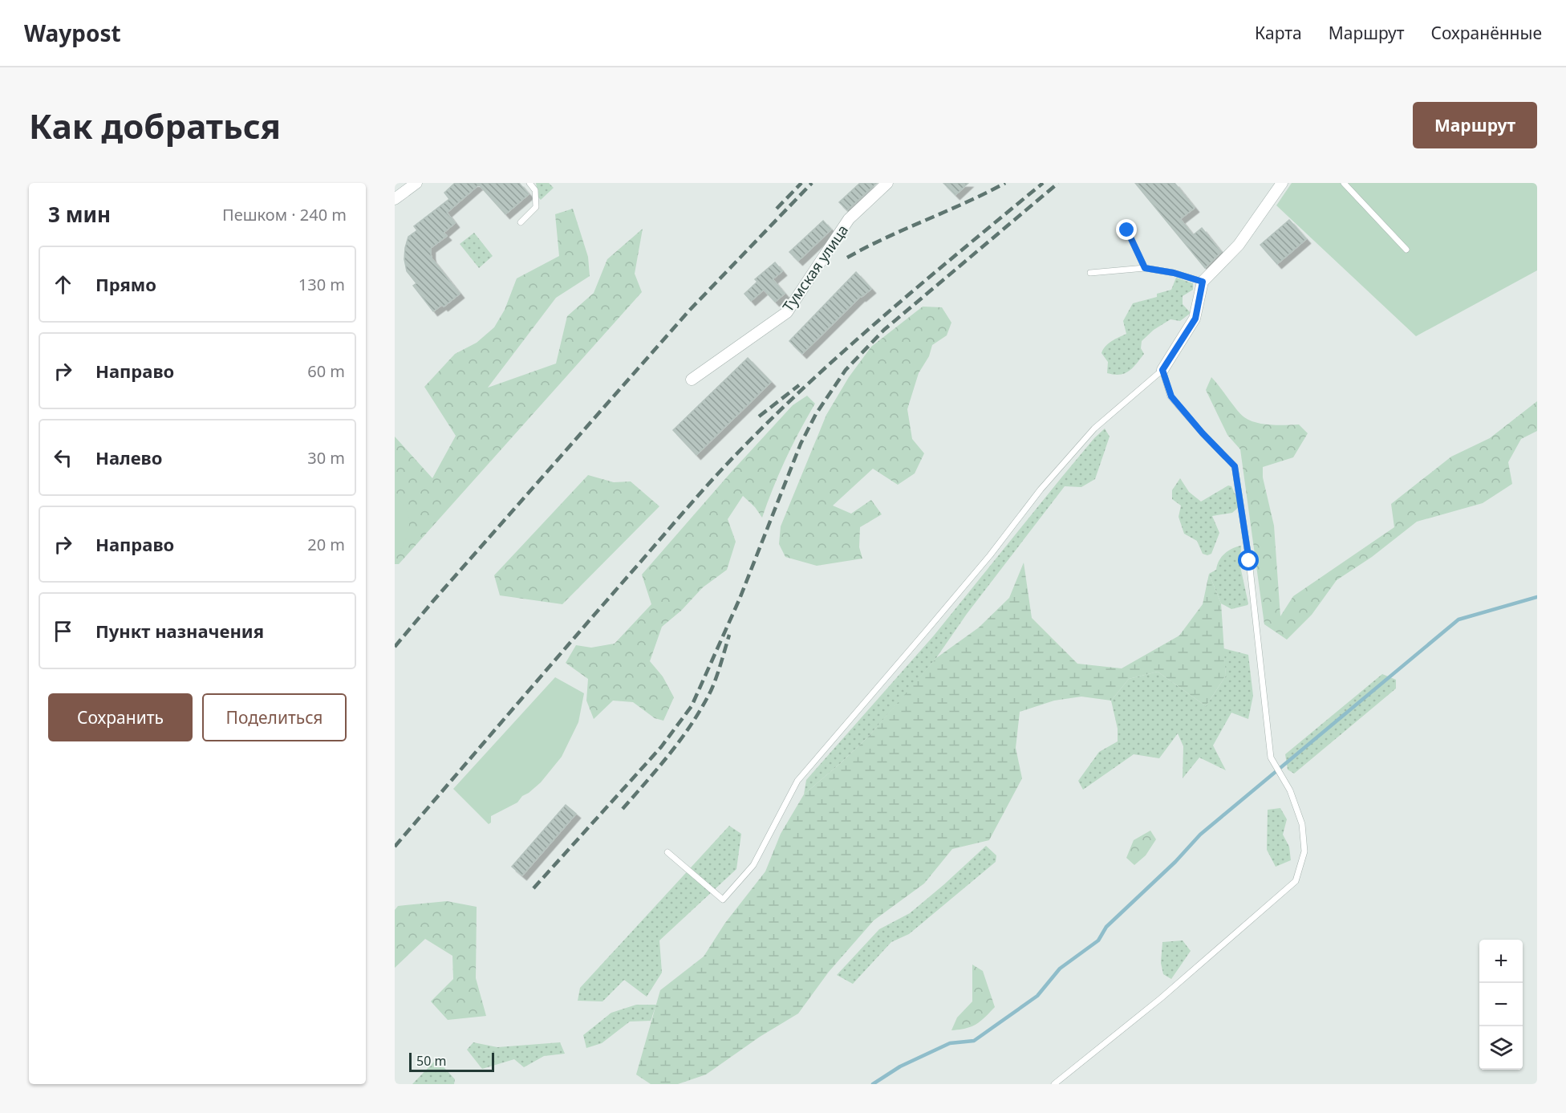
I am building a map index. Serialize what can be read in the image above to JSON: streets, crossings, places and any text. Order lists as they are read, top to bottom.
{
  "streets": {
    "street": ["Тумская улица"]
  },
  "scale_bar": "50 m",
  "page": {
    "header": "Waypost",
    "nav": ["Карта", "Маршрут", "Сохранённые"],
    "buttons": [
      "Маршрут",
      ["Сохранить", "Поделиться"]
    ],
    "title": "Как добраться",
    "heading": ["3 мин", "Пешком · 240 m"],
    "list": [
      ["Прямо", "130 m"],
      ["Направо", "60 m"],
      ["Налево", "30 m"],
      ["Направо", "20 m"],
      "Пункт назначения"
    ],
    "map_buttons": ["+", "−"],
    "scale": "50 m"
  }
}
